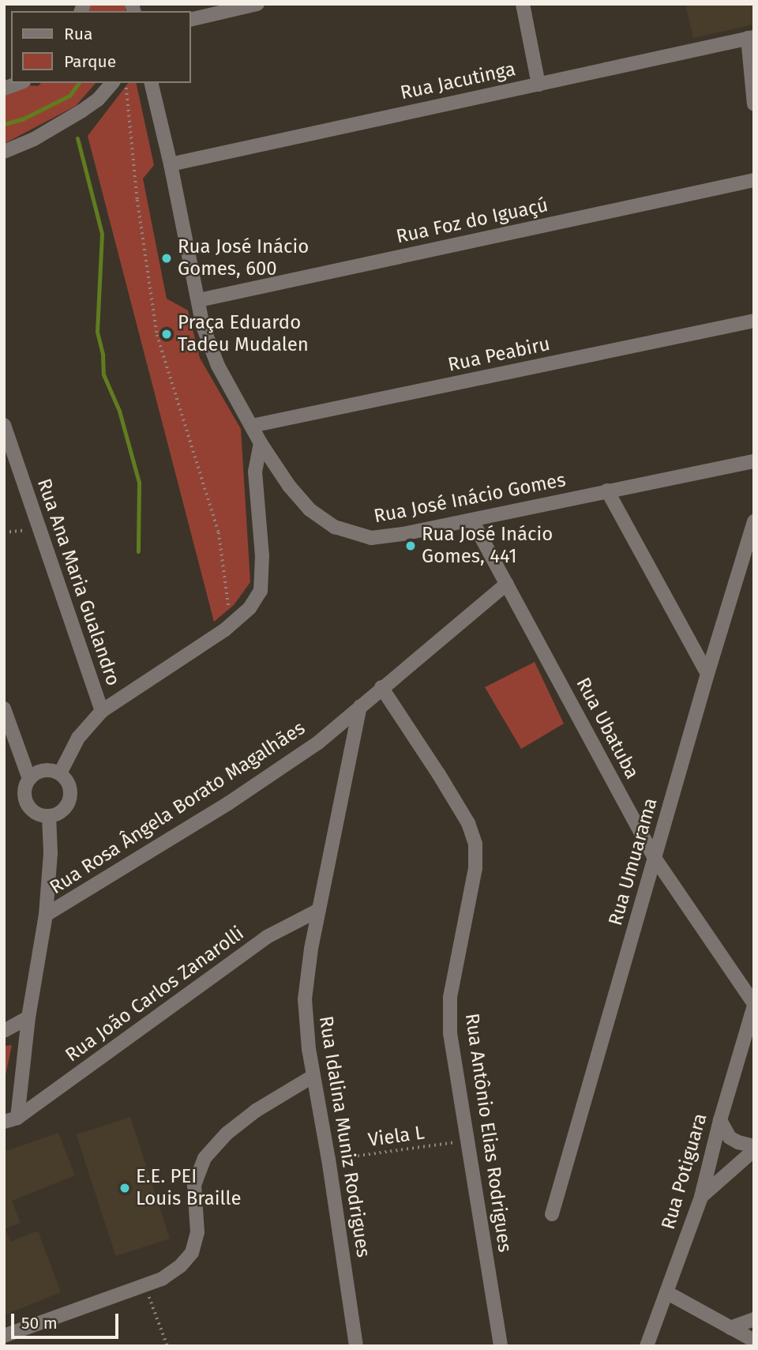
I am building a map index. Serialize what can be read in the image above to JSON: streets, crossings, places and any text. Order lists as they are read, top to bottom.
{
  "streets": {
    "street": [
      "Rua Jacutinga",
      "Rua Foz do Iguaçú",
      "Rua Peabiru",
      "Rua José Inácio Gomes",
      "Rua Ana Maria Gualandro",
      "Rua Ubatuba",
      "Rua Rosa Ângela Borato Magalhães",
      "Rua Umuarama",
      "Rua João Carlos Zanarolli",
      "Rua Antônio Elias Rodrigues",
      "Rua Idalina Muniz Rodrigues",
      "Rua Potiguara"
    ],
    "path": ["Viela L"]
  },
  "crossings": [
    ["Rua Jacutinga", "Rua José Inácio Gomes"],
    ["Rua Foz do Iguaçú", "Rua José Inácio Gomes"],
    ["Rua Peabiru", "Rua José Inácio Gomes"],
    ["Rua José Inácio Gomes", "Rua Ubatuba"],
    ["Rua Ubatuba", "Rua Rosa Ângela Borato Magalhães"],
    ["Rua Ubatuba", "Rua Umuarama"],
    ["Rua Ubatuba", "Rua Potiguara"],
    ["Rua Rosa Ângela Borato Magalhães", "Rua Antônio Elias Rodrigues"],
    ["Rua Rosa Ângela Borato Magalhães", "Rua Idalina Muniz Rodrigues"],
    ["Rua João Carlos Zanarolli", "Rua Idalina Muniz Rodrigues"],
    ["Rua Antônio Elias Rodrigues", "Viela L"],
    ["Rua Idalina Muniz Rodrigues", "Viela L"]
  ],
  "places": [
    "Rua José Inácio Gomes, 600",
    "Praça Eduardo Tadeu Mudalen",
    "Rua José Inácio Gomes, 441",
    "E.E. PEI Louis Braille"
  ],
  "legend": ["Rua", "Parque"],
  "scale_bar": "50 m"
}
